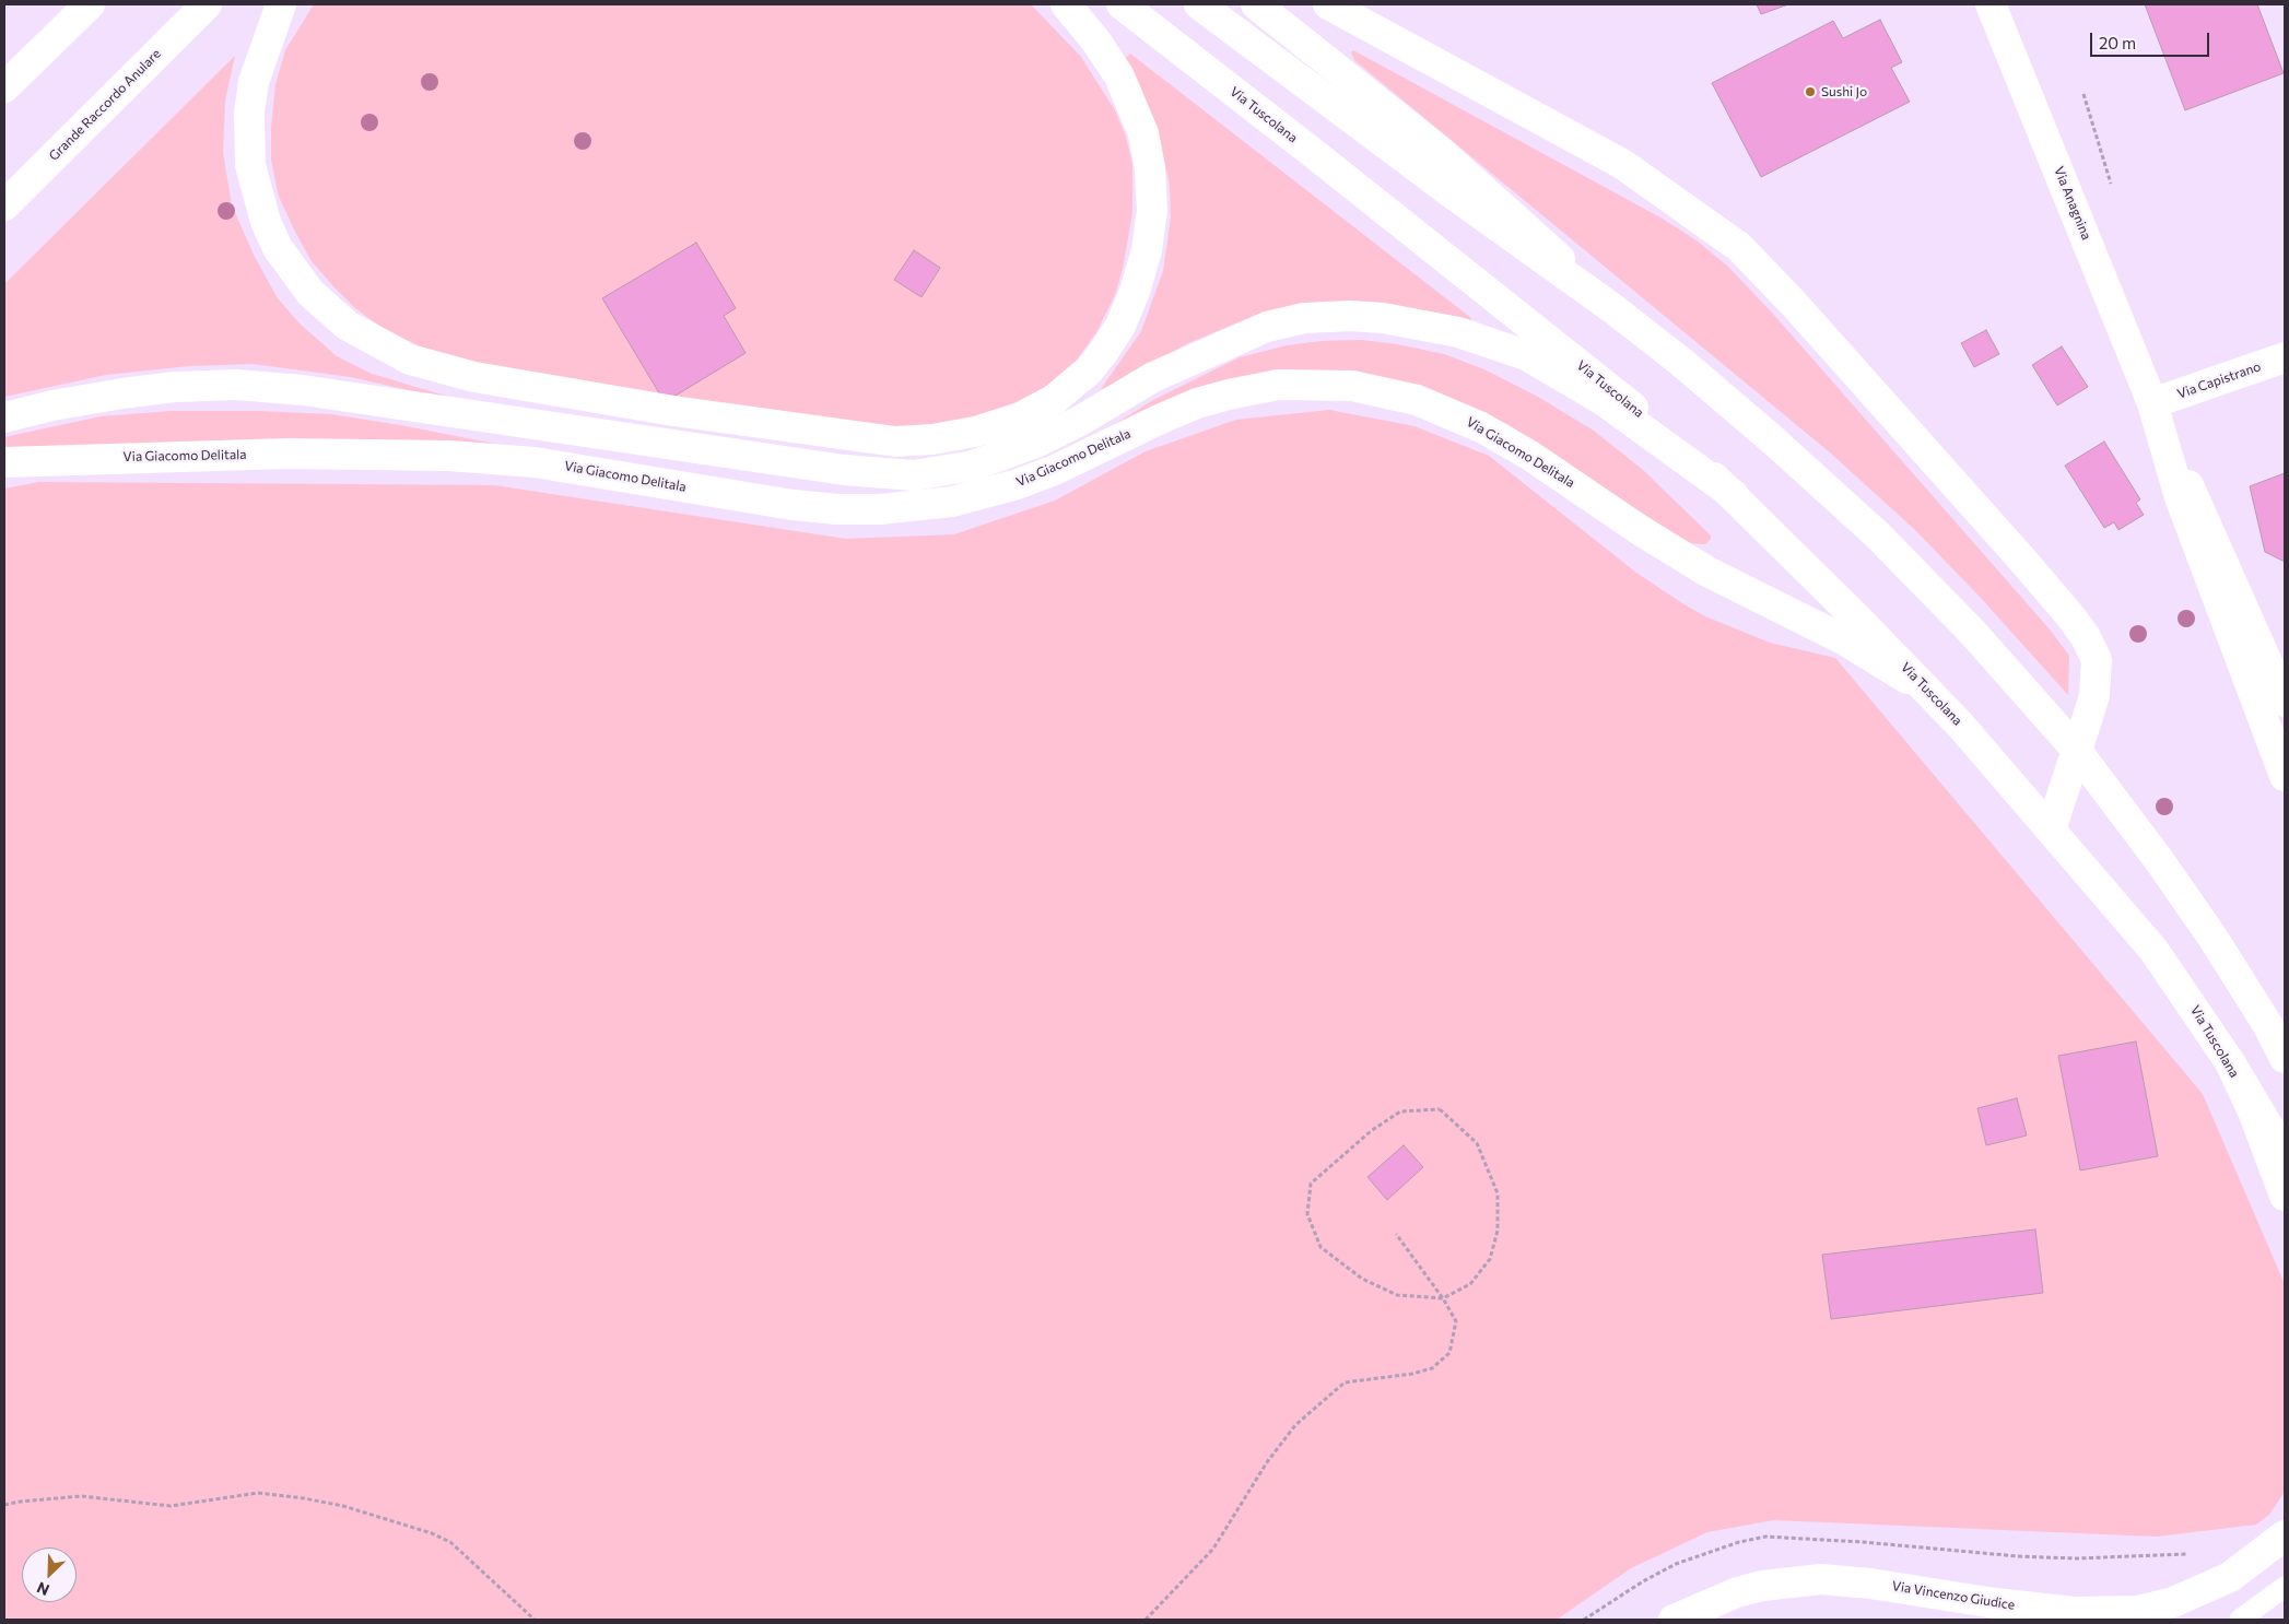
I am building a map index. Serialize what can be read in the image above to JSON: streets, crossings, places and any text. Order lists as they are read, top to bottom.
{
  "streets": {
    "main road": [
      "Grande Raccordo Anulare",
      "Via Tuscolana",
      "Via Anagnina",
      "Via Capistrano",
      "Via Giacomo Delitala",
      "Via Vincenzo Giudice"
    ]
  },
  "crossings": [
    ["Via Tuscolana", "Via Giacomo Delitala"],
    ["Via Anagnina", "Via Capistrano"]
  ],
  "places": ["Sushi Jo"],
  "scale_bar": "20 m",
  "north": "bottom left"
}
